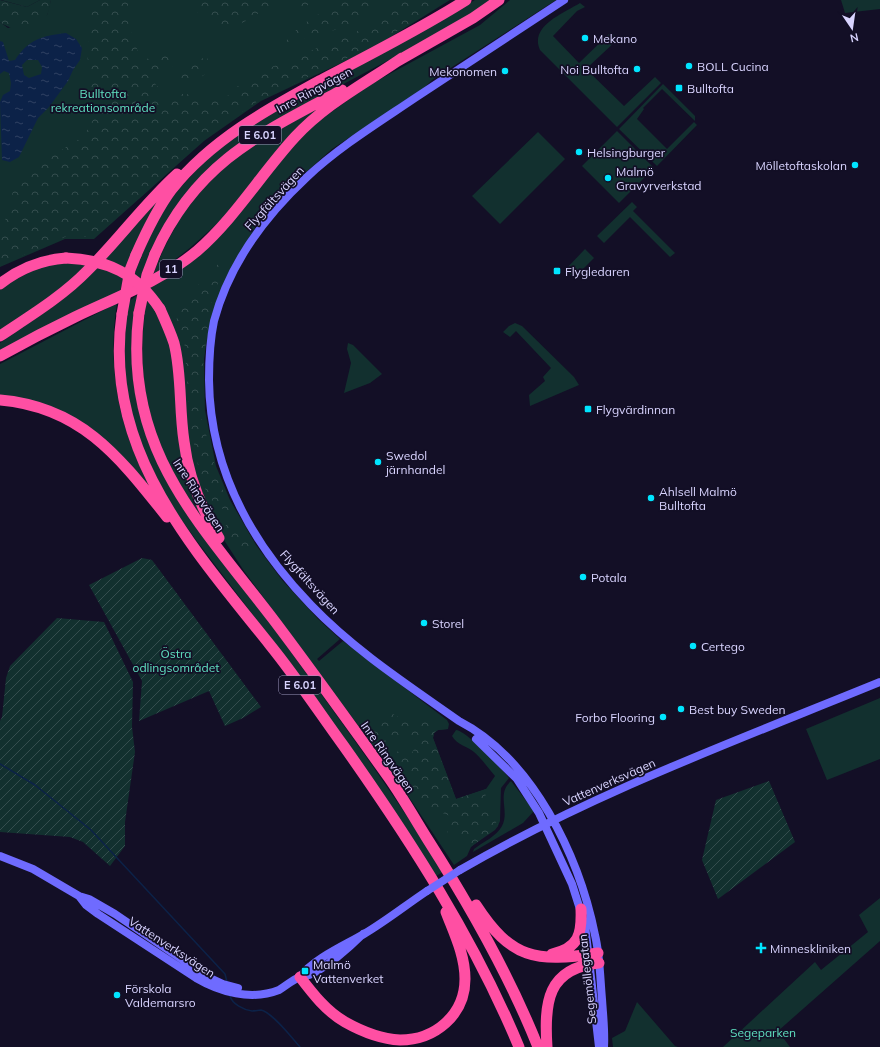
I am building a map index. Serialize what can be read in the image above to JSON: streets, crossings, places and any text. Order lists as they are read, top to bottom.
{
  "streets": {
    "highway": ["Inre Ringvägen", "E 6.01", "11"],
    "street": ["Flygfältsvägen", "Vattenverksvägen", "Segemöllegatan"]
  },
  "crossings": [
    ["Inre Ringvägen", "11"],
    ["Flygfältsvägen", "Vattenverksvägen"],
    ["Flygfältsvägen", "Segemöllegatan"],
    ["Vattenverksvägen", "Segemöllegatan"]
  ],
  "parks": ["Bulltofta rekreationsområde", "Östra odlingsområdet", "Segeparken"],
  "places": {
    "other": [
      "Mekano",
      "BOLL Cucina",
      "Noi Bulltofta",
      "Mekonomen",
      "Helsingburger",
      "Mölletoftaskolan",
      "Malmö Gravyrverkstad",
      "Swedol järnhandel",
      "Ahlsell Malmö Bulltofta",
      "Potala",
      "Storel",
      "Certego",
      "Best buy Sweden",
      "Forbo Flooring",
      "Förskola Valdemarsro"
    ],
    "transit": [
      "Bulltofta",
      "Flygledaren",
      "Flygvärdinnan",
      "Malmö Vattenverket"
    ],
    "health": ["Minneskliniken"]
  },
  "north": "bottom"
}
